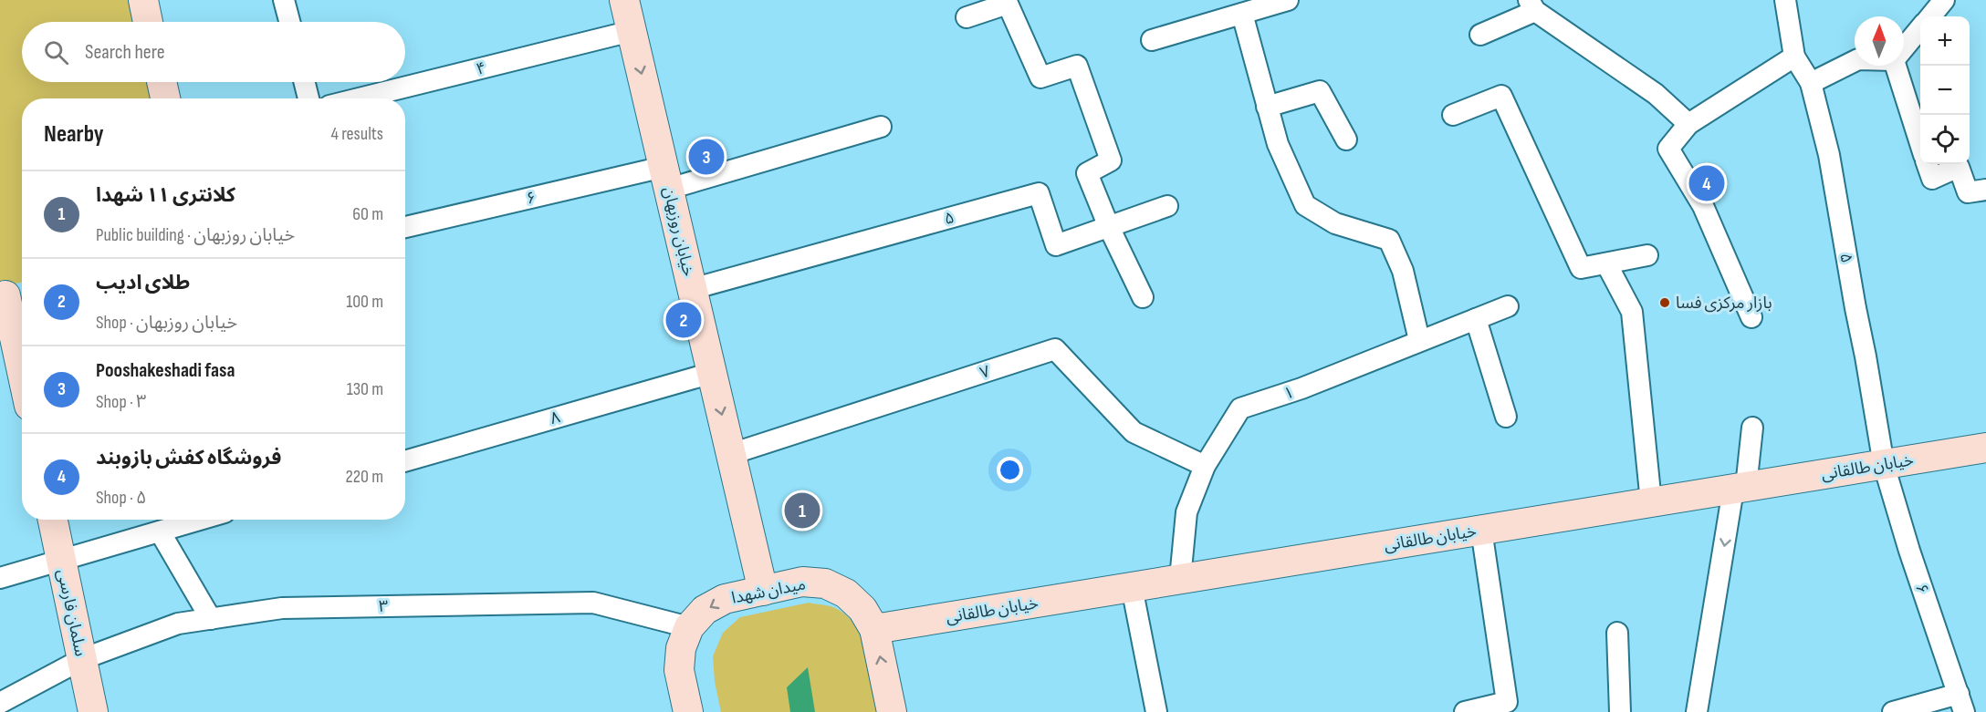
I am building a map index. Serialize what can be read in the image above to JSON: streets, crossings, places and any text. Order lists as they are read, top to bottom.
{
  "streets": {
    "street": [
      "۴",
      "۶",
      "۵",
      "خیابان روزبهان",
      "۷",
      "۱",
      "۸",
      "خیابان طالقانی",
      "میدان شهدا",
      "۳",
      "سلمان فارسی"
    ]
  },
  "crossings": [
    ["۴", "خیابان روزبهان"],
    ["۶", "۵"],
    ["۶", "خیابان روزبهان"],
    ["۶", "خیابان طالقانی"],
    ["۵", "خیابان روزبهان"],
    ["۵", "خیابان طالقانی"],
    ["خیابان روزبهان", "۷"],
    ["خیابان روزبهان", "۸"],
    ["خیابان روزبهان", "میدان شهدا"],
    ["۷", "۱"],
    ["۱", "خیابان طالقانی"],
    ["خیابان طالقانی", "میدان شهدا"],
    ["میدان شهدا", "۳"],
    ["۳", "سلمان فارسی"]
  ],
  "one_way": ["خیابان روزبهان"],
  "places": ["بازار مرکزی فسا"],
  "north": "top",
  "page": {
    "map_buttons": ["+", "−"],
    "search": "Search here",
    "heading": ["Nearby", "4 results"],
    "pins": [
      "3",
      "4",
      "2",
      "1"
    ],
    "list": [
      {
        "mark": "1",
        "name": "کلانتری ۱۱ شهدا",
        "note": "Public building · خیابان روزبهان",
        "value": "60 m"
      },
      {
        "mark": "2",
        "name": "طلای ادیب",
        "note": "Shop · خیابان روزبهان",
        "value": "100 m"
      },
      {
        "mark": "3",
        "name": "Pooshakeshadi fasa",
        "note": "Shop · ۳",
        "value": "130 m"
      },
      {
        "mark": "4",
        "name": "فروشگاه کفش بازوبند",
        "note": "Shop · ۵",
        "value": "220 m"
      }
    ]
  }
}
